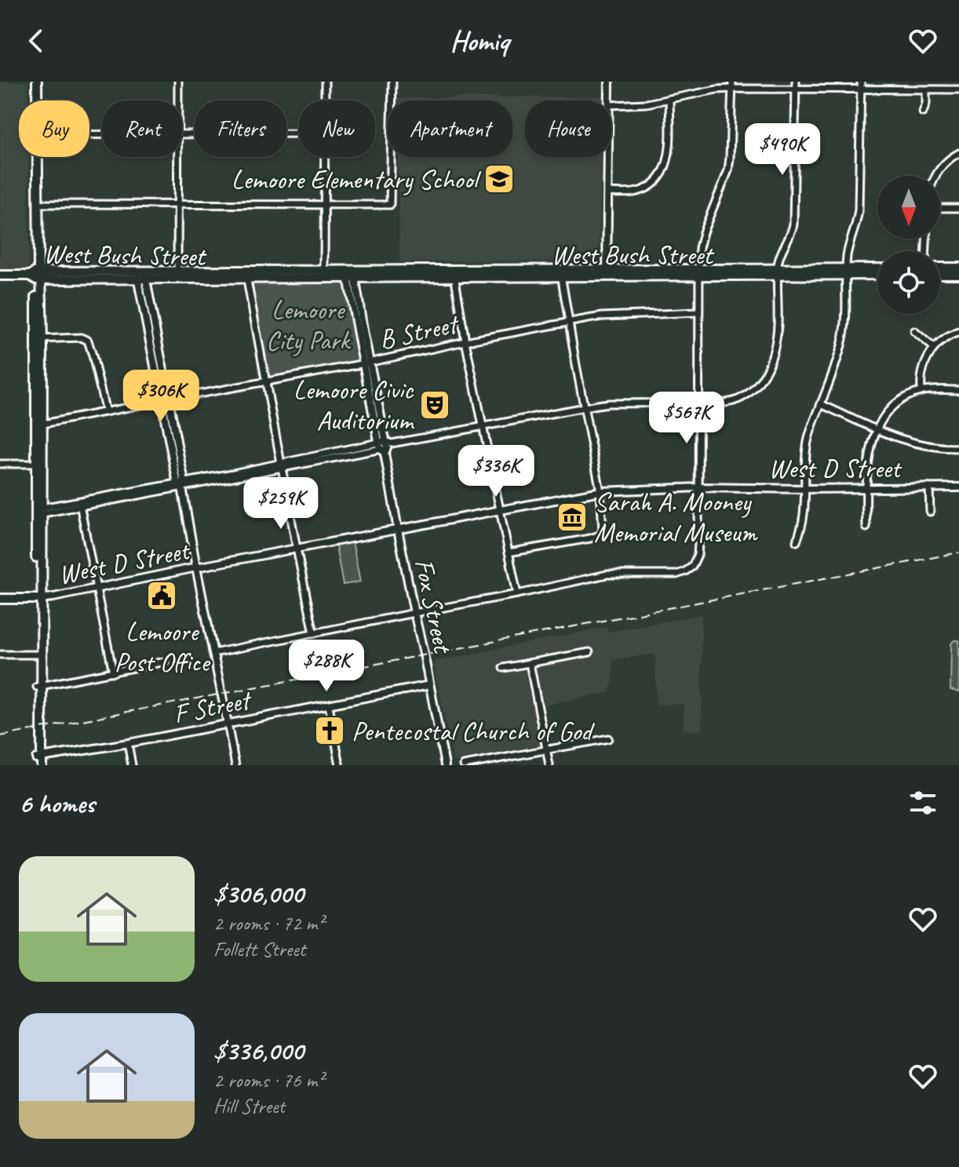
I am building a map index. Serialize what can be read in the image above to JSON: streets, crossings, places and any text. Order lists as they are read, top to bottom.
{
  "streets": {
    "main road": ["West Bush Street"],
    "street": [
      "B Street",
      "West D Street",
      "Fox Street",
      "F Street"
    ]
  },
  "crossings": [
    ["West Bush Street", "Fox Street"],
    ["B Street", "Fox Street"],
    ["West D Street", "Fox Street"],
    ["Fox Street", "F Street"]
  ],
  "parks": ["Lemoore City Park"],
  "places": {
    "school or university": ["Lemoore Elementary School"],
    "theatre": ["Lemoore Civic Auditorium"],
    "museum": ["Sarah A. Mooney Memorial Museum"],
    "public building": ["Lemoore Post Office"],
    "church": ["Pentecostal Church of God"]
  },
  "north": "bottom",
  "page": {
    "header": "Homiq",
    "chip": [
      "Buy",
      "Rent",
      "Filters",
      "New",
      "Apartment",
      "House"
    ],
    "price": [
      "$490K",
      "$306K",
      "$567K",
      "$336K",
      "$259K",
      "$288K"
    ],
    "heading": "6 homes",
    "list": [
      {
        "name": "$306,000",
        "note": "2 rooms · 72 m² · Follett Street"
      },
      {
        "name": "$336,000",
        "note": "2 rooms · 76 m² · Hill Street"
      }
    ]
  }
}
